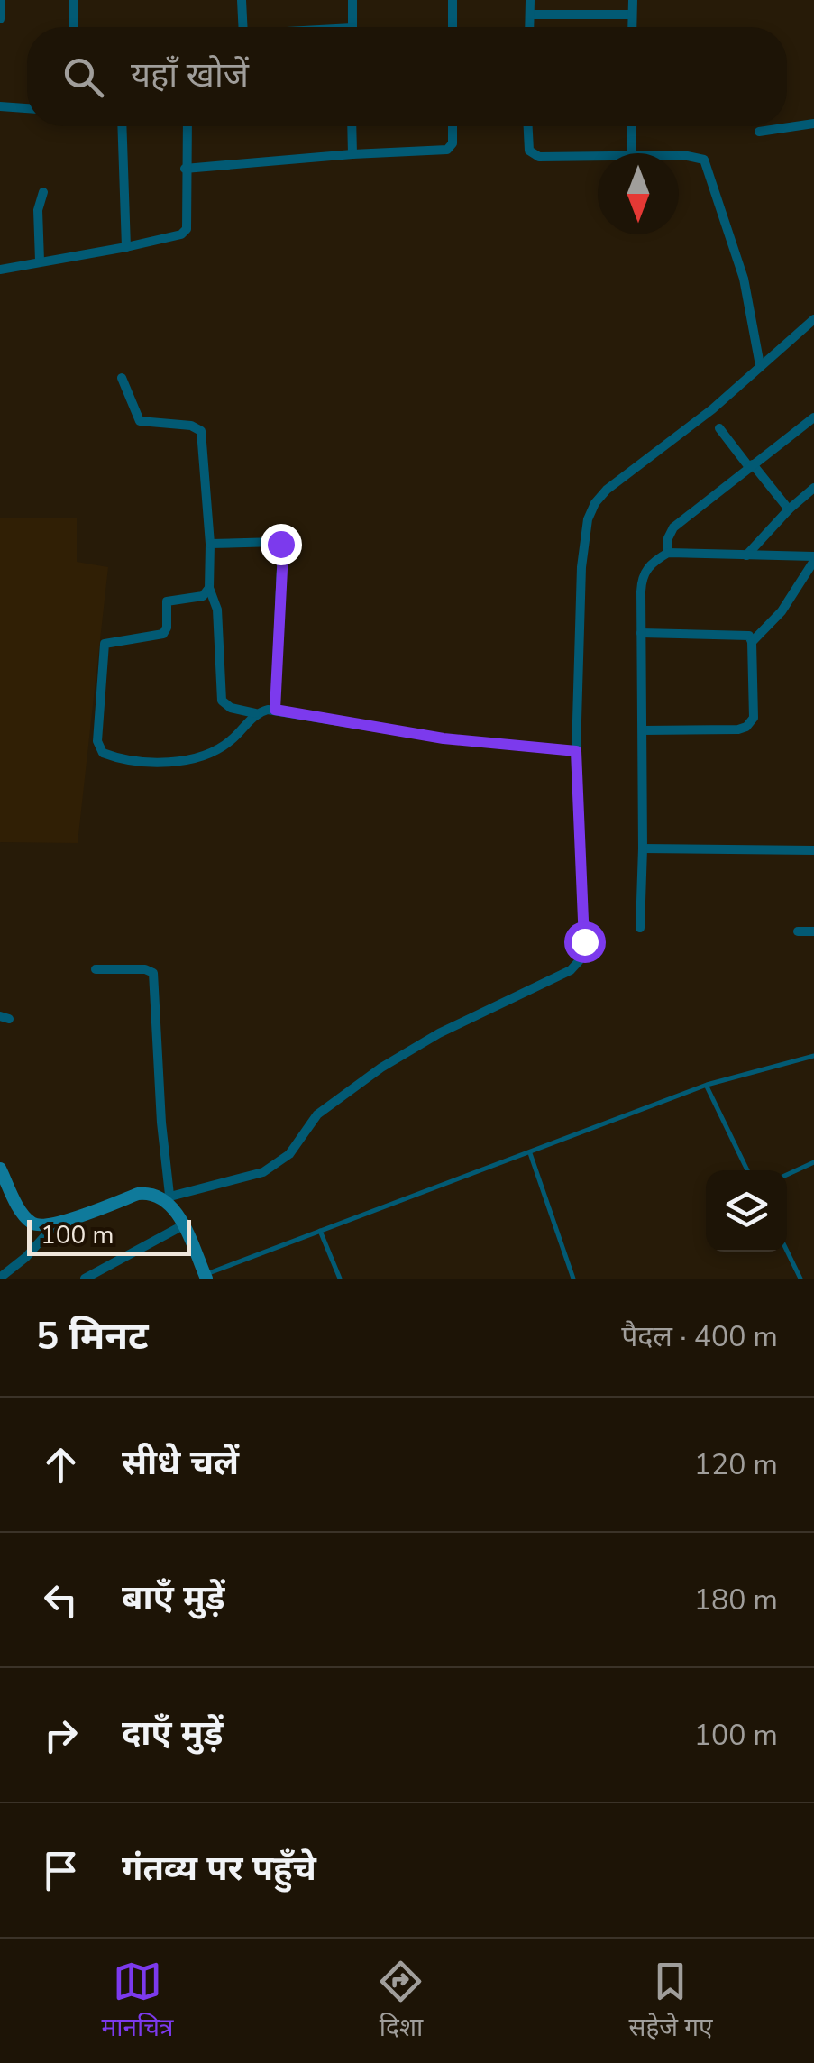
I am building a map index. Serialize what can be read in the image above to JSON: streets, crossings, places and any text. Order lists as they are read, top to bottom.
{
  "scale_bar": "100 m",
  "north": "bottom",
  "page": {
    "search": "यहाँ खोजें",
    "scale": "100 m",
    "heading": ["5 मिनट", "पैदल · 400 m"],
    "list": [
      ["सीधे चलें", "120 m"],
      ["बाएँ मुड़ें", "180 m"],
      ["दाएँ मुड़ें", "100 m"],
      "गंतव्य पर पहुँचे"
    ],
    "nav": ["मानचित्र", "दिशा", "सहेजे गए"]
  }
}
